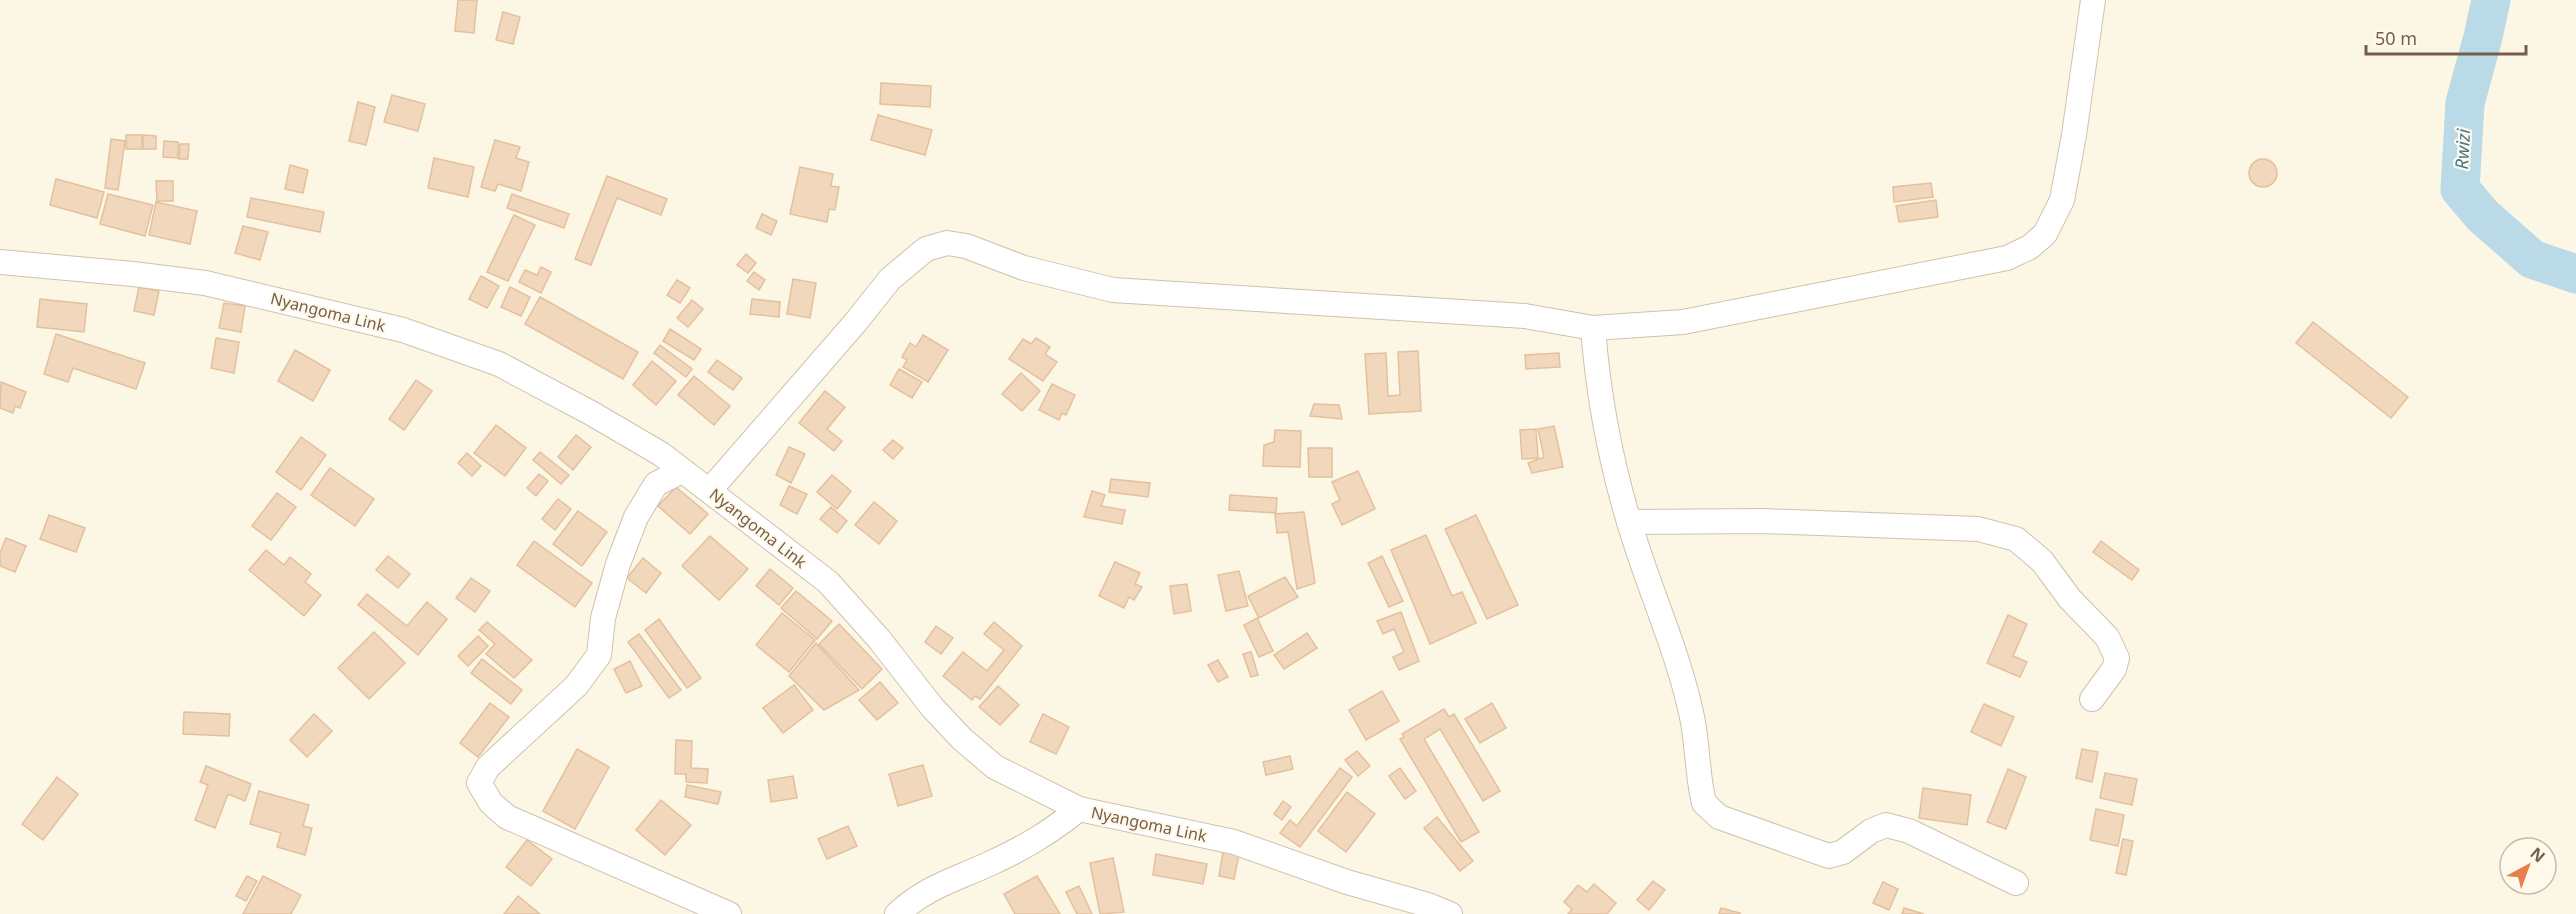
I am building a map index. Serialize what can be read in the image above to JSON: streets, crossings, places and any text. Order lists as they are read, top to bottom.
{
  "streets": {
    "street": ["Nyangoma Link"]
  },
  "water": ["Rwizi"],
  "scale_bar": "50 m",
  "north": "top right"
}
